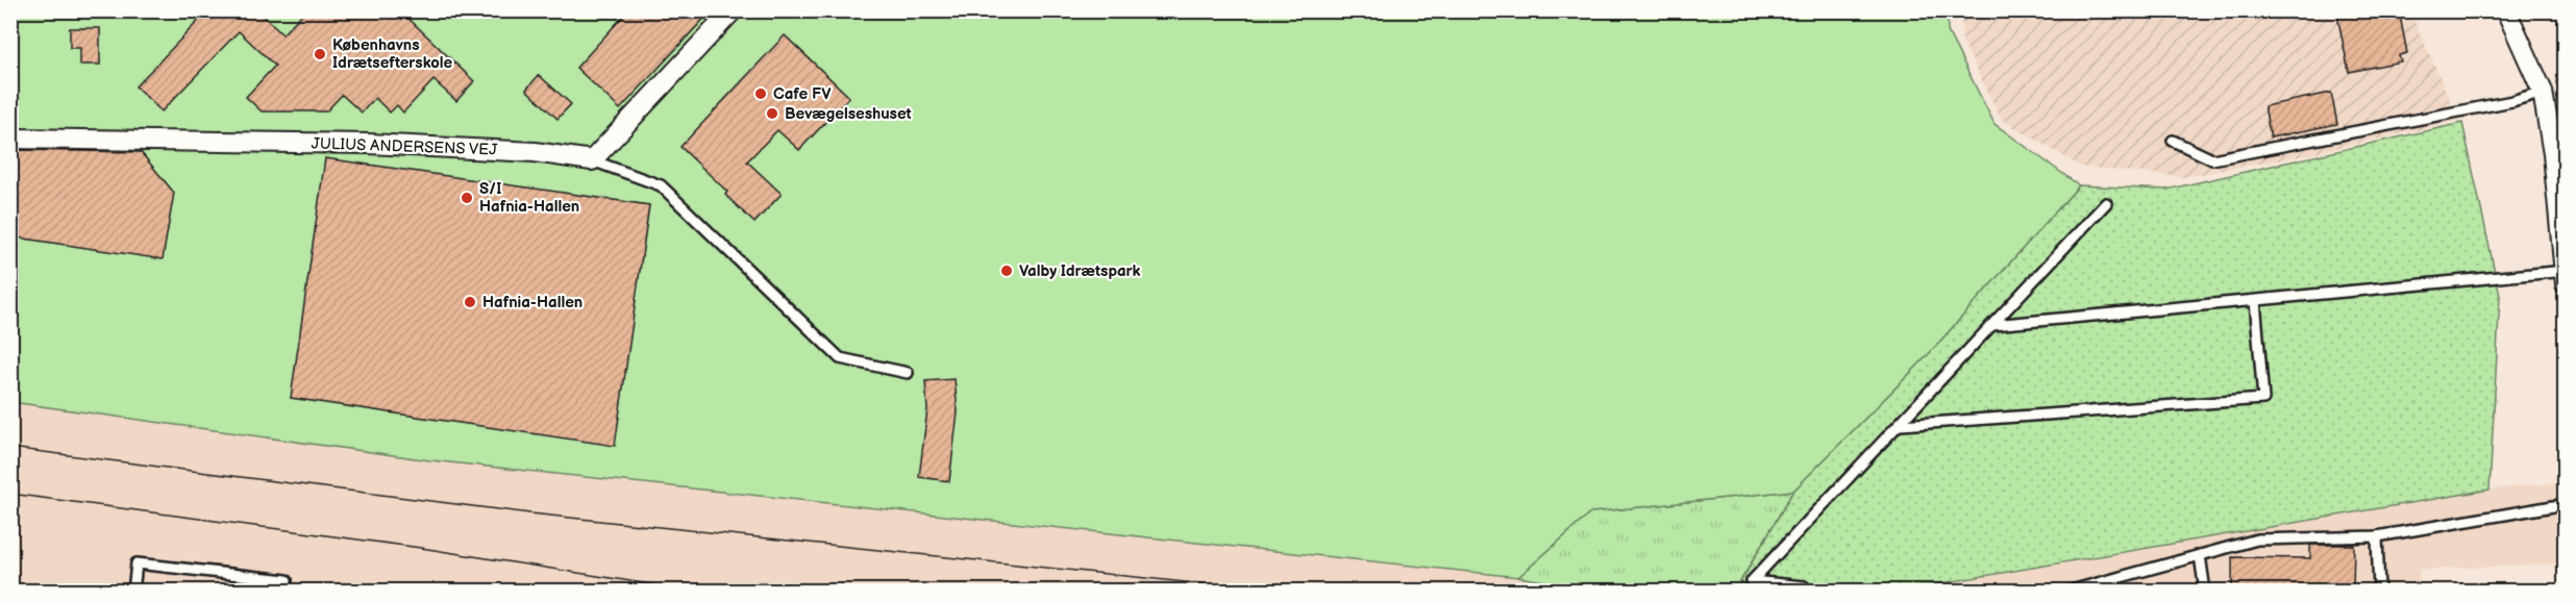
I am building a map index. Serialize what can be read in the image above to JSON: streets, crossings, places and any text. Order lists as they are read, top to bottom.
{
  "streets": {
    "street": ["JULIUS ANDERSENS VEJ"]
  },
  "places": [
    "Københavns Idrætsefterskole",
    "Cafe FV",
    "Bevægelseshuset",
    "S/I Hafnia-Hallen",
    "Valby Idrætspark",
    "Hafnia-Hallen"
  ]
}
